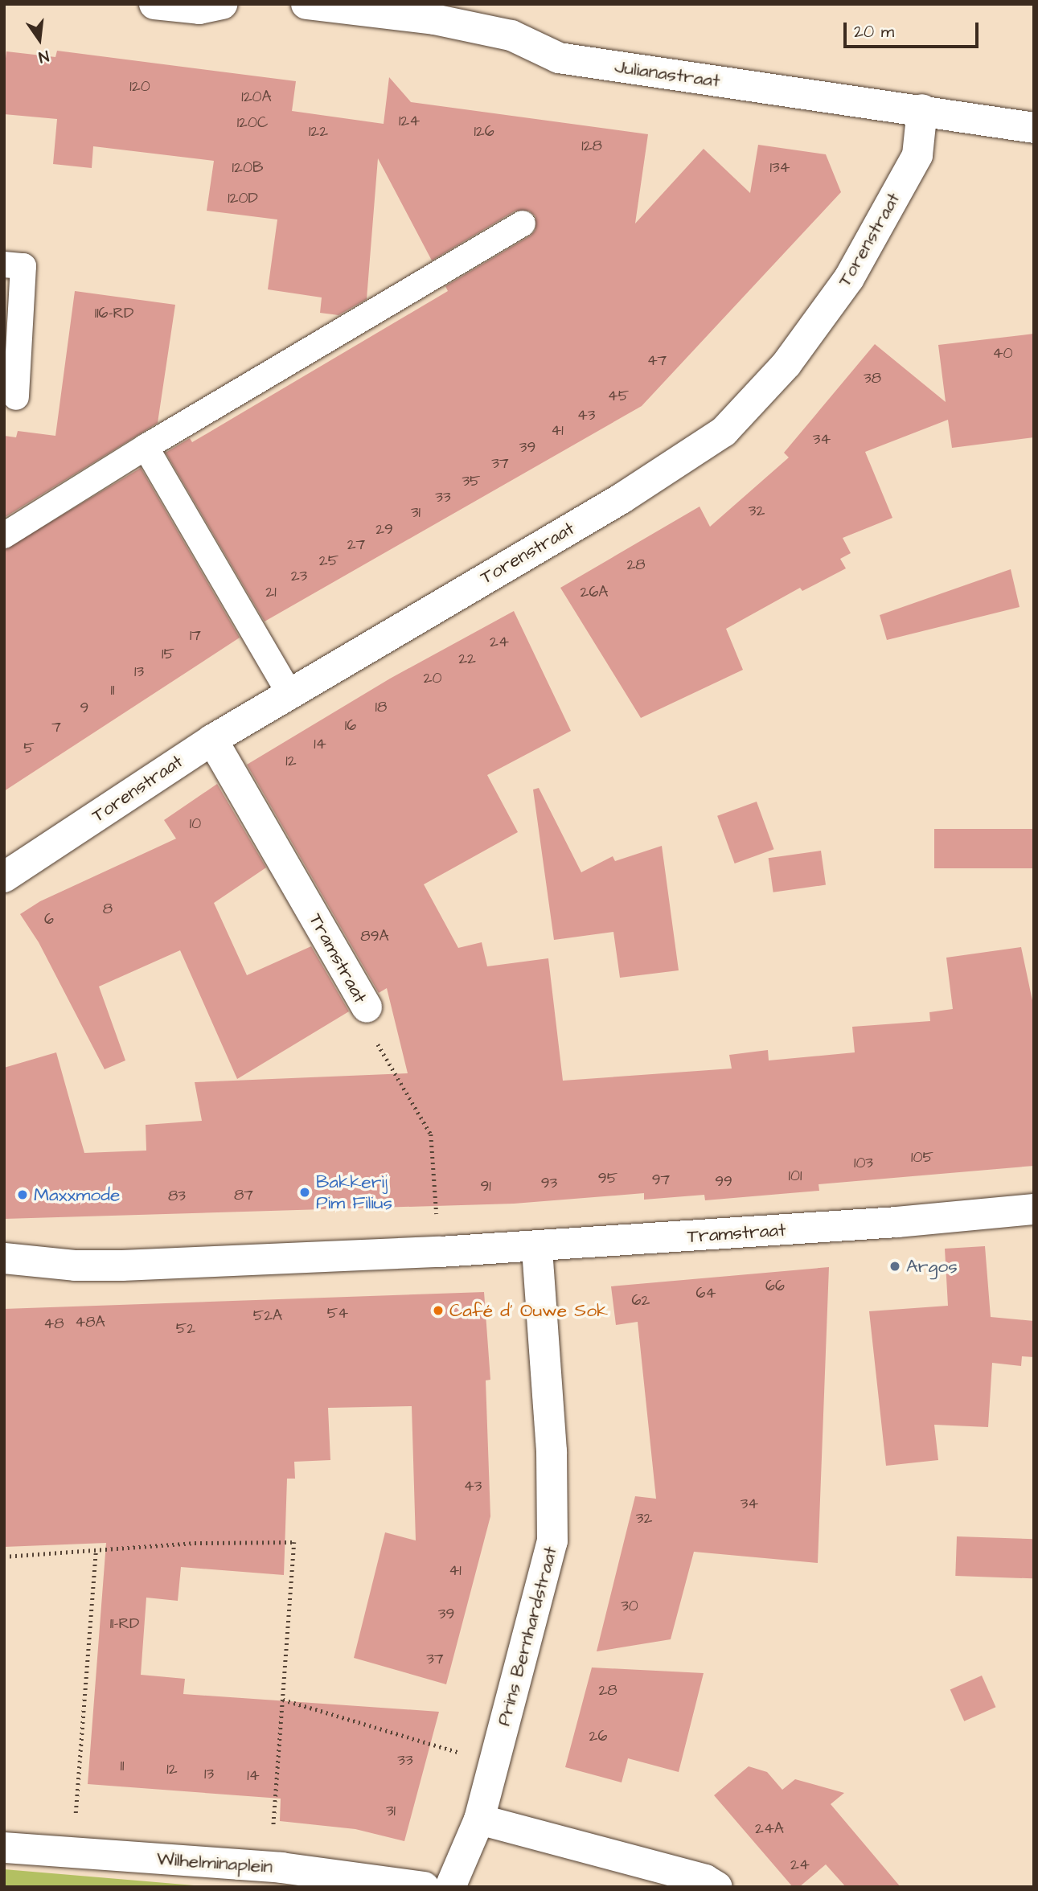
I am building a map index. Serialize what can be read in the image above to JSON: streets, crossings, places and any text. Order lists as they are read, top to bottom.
{
  "streets": {
    "street": [
      "Julianastraat",
      "Torenstraat",
      "Tramstraat",
      "Prins Bernhardstraat",
      "Wilhelminaplein"
    ]
  },
  "crossings": [
    ["Julianastraat", "Torenstraat"],
    ["Torenstraat", "Tramstraat"],
    ["Tramstraat", "Prins Bernhardstraat"]
  ],
  "places": [
    "Bakkerij Pim Filius",
    "Maxxmode",
    "Argos",
    "Café d' Ouwe Sok"
  ],
  "house_numbers": [
    "120",
    "120A",
    "124",
    "120C",
    "122",
    "126",
    "128",
    "120B",
    "134",
    "120D",
    "116-RD",
    "40",
    "47",
    "38",
    "45",
    "43",
    "41",
    "34",
    "39",
    "37",
    "35",
    "33",
    "32",
    "31",
    "29",
    "27",
    "25",
    "28",
    "23",
    "21",
    "26A",
    "17",
    "24",
    "15",
    "22",
    "13",
    "20",
    "11",
    "18",
    "9",
    "16",
    "7",
    "14",
    "5",
    "12",
    "10",
    "8",
    "6",
    "89A",
    "105",
    "103",
    "101",
    "95",
    "97",
    "99",
    "93",
    "91",
    "87",
    "83",
    "66",
    "64",
    "62",
    "54",
    "52A",
    "48A",
    "48",
    "52",
    "43",
    "34",
    "32",
    "41",
    "30",
    "39",
    "11-RD",
    "37",
    "28",
    "26",
    "33",
    "11",
    "12",
    "13",
    "14",
    "31",
    "24A",
    "24"
  ],
  "scale_bar": "20 m",
  "north": "bottom"
}
